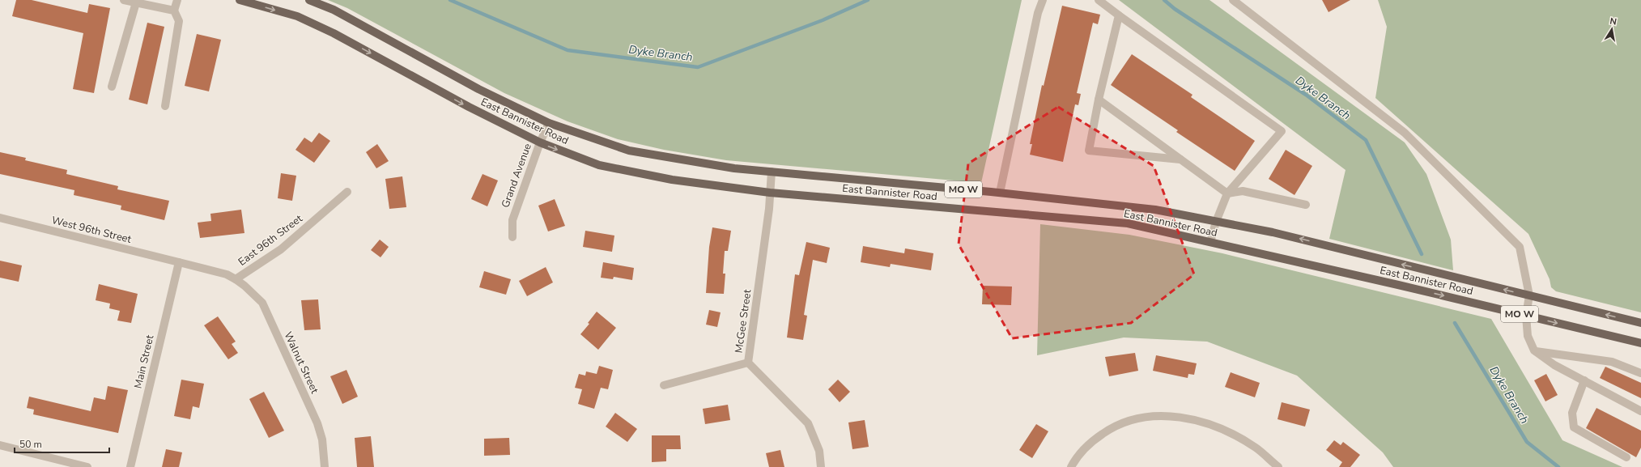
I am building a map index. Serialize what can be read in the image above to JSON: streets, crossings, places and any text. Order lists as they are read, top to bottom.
{
  "streets": {
    "main road": ["East Bannister Road", "MO W"],
    "street": [
      "Grand Avenue",
      "West 96th Street",
      "East 96th Street",
      "McGee Street",
      "Main Street",
      "Walnut Street"
    ]
  },
  "crossings": [
    ["East Bannister Road", "Grand Avenue"],
    ["East Bannister Road", "McGee Street"],
    ["West 96th Street", "East 96th Street"],
    ["West 96th Street", "Main Street"],
    ["East 96th Street", "Main Street"],
    ["East 96th Street", "Walnut Street"]
  ],
  "water": ["Dyke Branch"],
  "scale_bar": "50 m",
  "north": "top"
}
